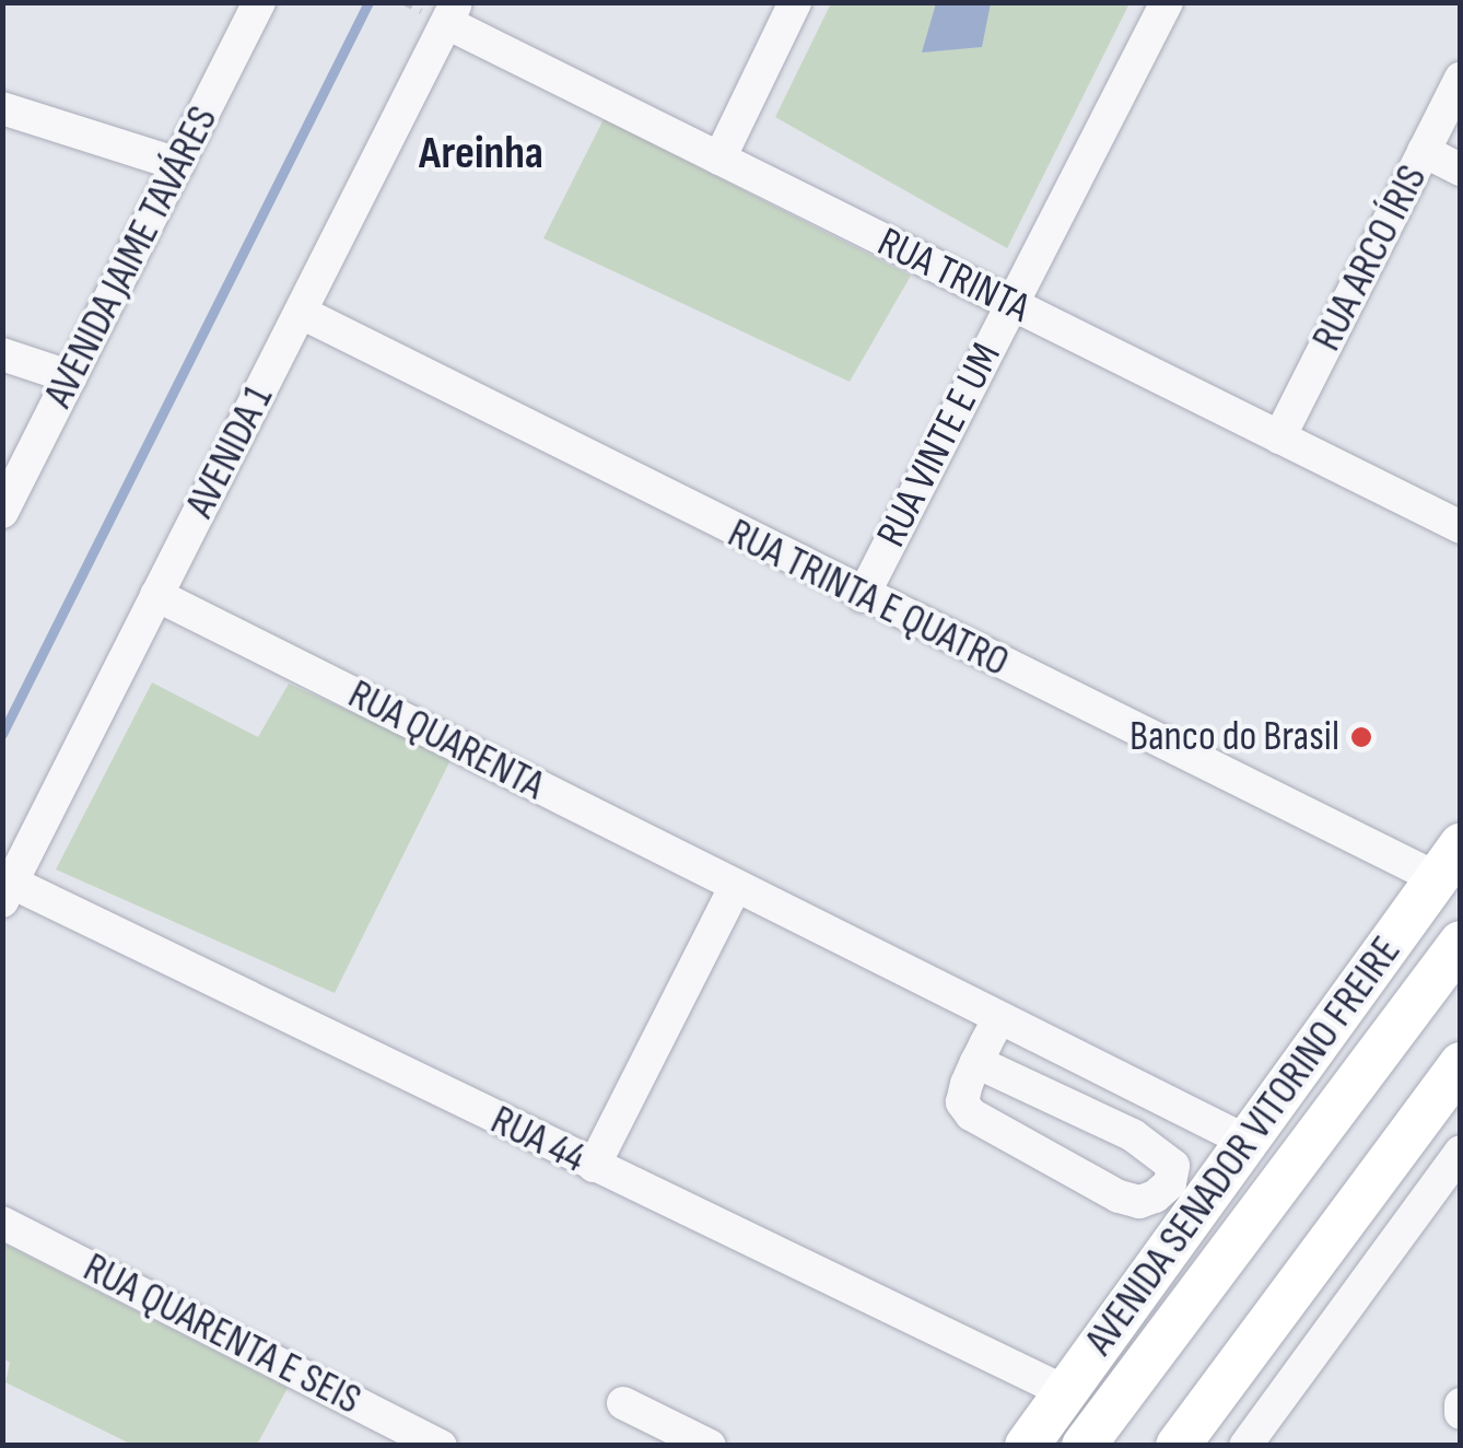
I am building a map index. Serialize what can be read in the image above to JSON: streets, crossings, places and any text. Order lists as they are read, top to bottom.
{
  "streets": {
    "main road": ["AVENIDA SENADOR VITORINO FREIRE"],
    "street": [
      "AVENIDA JAIME TAVÁRES",
      "RUA ARCO ÍRIS",
      "RUA TRINTA",
      "RUA VINTE E UM",
      "AVENIDA 1",
      "RUA TRINTA E QUATRO",
      "RUA QUARENTA",
      "RUA 44",
      "RUA QUARENTA E SEIS"
    ]
  },
  "crossings": [
    ["RUA ARCO ÍRIS", "RUA TRINTA"],
    ["RUA TRINTA", "RUA VINTE E UM"],
    ["RUA TRINTA", "AVENIDA 1"],
    ["RUA VINTE E UM", "RUA TRINTA E QUATRO"],
    ["AVENIDA 1", "RUA TRINTA E QUATRO"],
    ["AVENIDA 1", "RUA QUARENTA"],
    ["AVENIDA 1", "RUA 44"],
    ["RUA TRINTA E QUATRO", "AVENIDA SENADOR VITORINO FREIRE"],
    ["RUA QUARENTA", "AVENIDA SENADOR VITORINO FREIRE"],
    ["RUA 44", "AVENIDA SENADOR VITORINO FREIRE"]
  ],
  "districts": ["Areinha"],
  "places": ["Banco do Brasil"]
}
